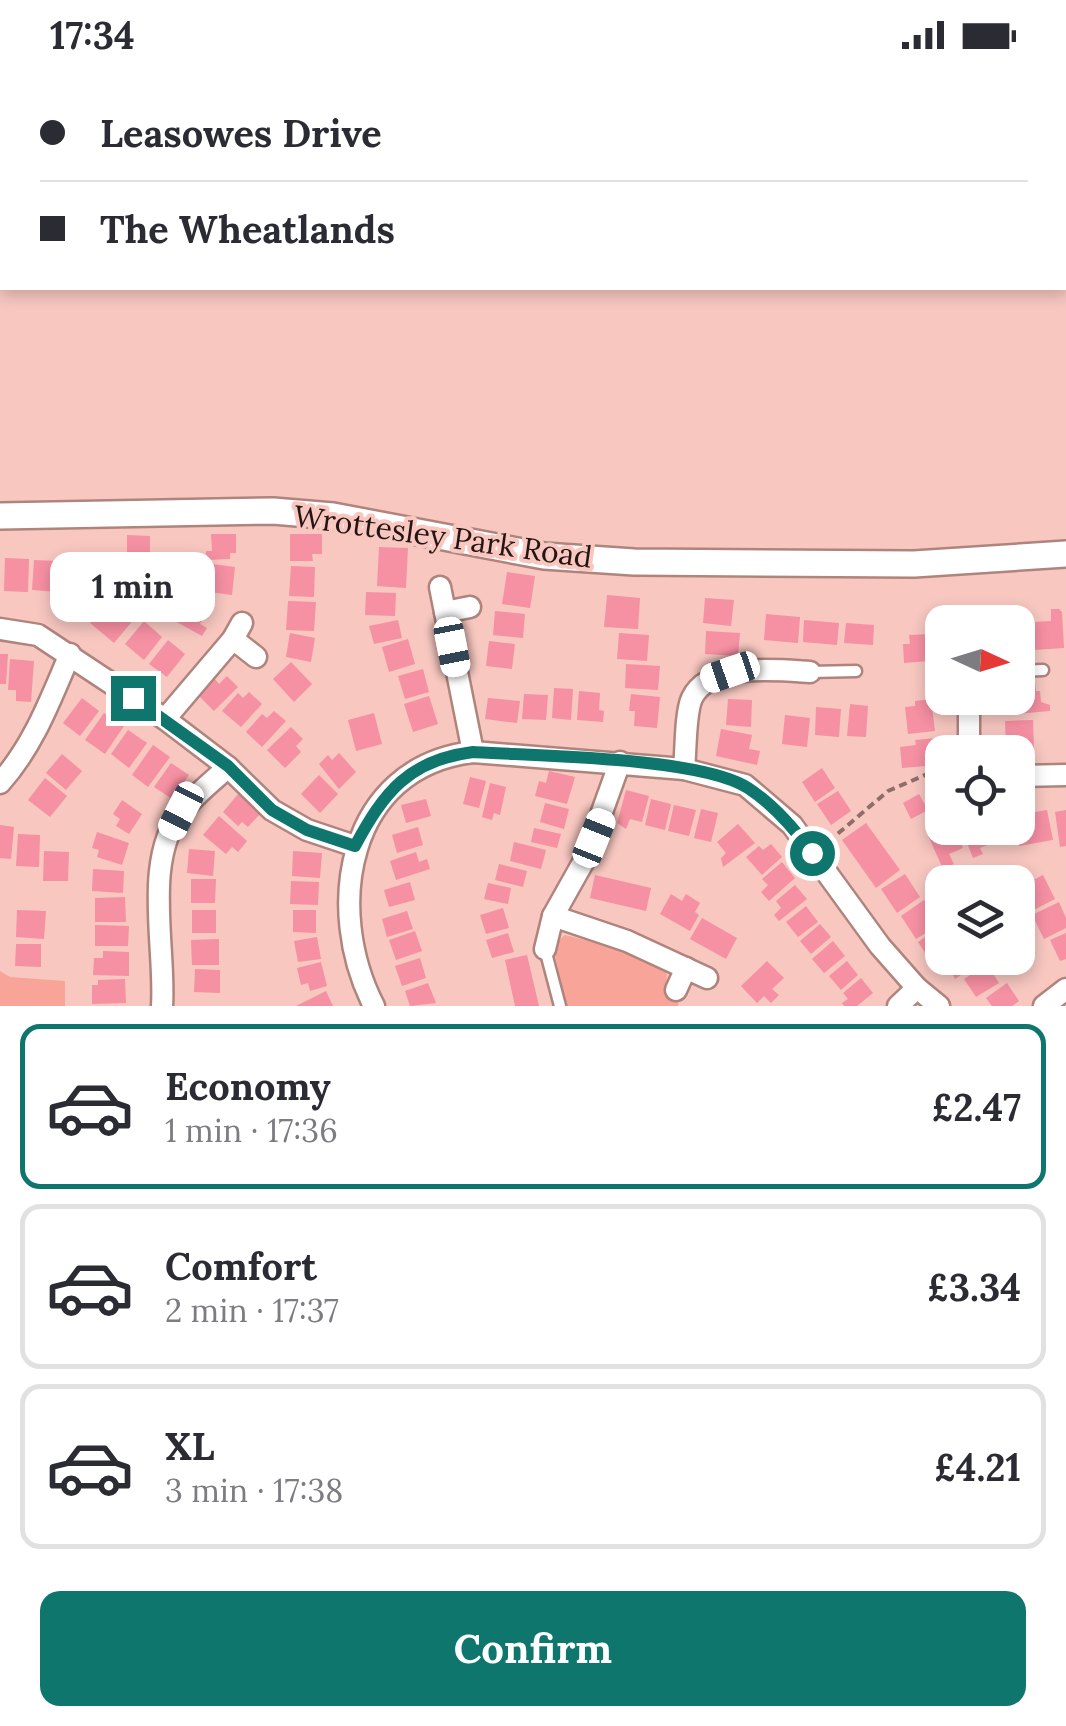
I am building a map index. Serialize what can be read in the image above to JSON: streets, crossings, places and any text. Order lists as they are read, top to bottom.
{
  "streets": {
    "street": ["Wrottesley Park Road"]
  },
  "north": "right",
  "page": {
    "status": "17:34",
    "banner": ["Leasowes Drive", "The Wheatlands"],
    "bubble": "1 min",
    "list": [
      {
        "name": "Economy",
        "note": "1 min · 17:36",
        "value": "£2.47"
      },
      {
        "name": "Comfort",
        "note": "2 min · 17:37",
        "value": "£3.34"
      },
      {
        "name": "XL",
        "note": "3 min · 17:38",
        "value": "£4.21"
      }
    ],
    "buttons": "Confirm"
  }
}
